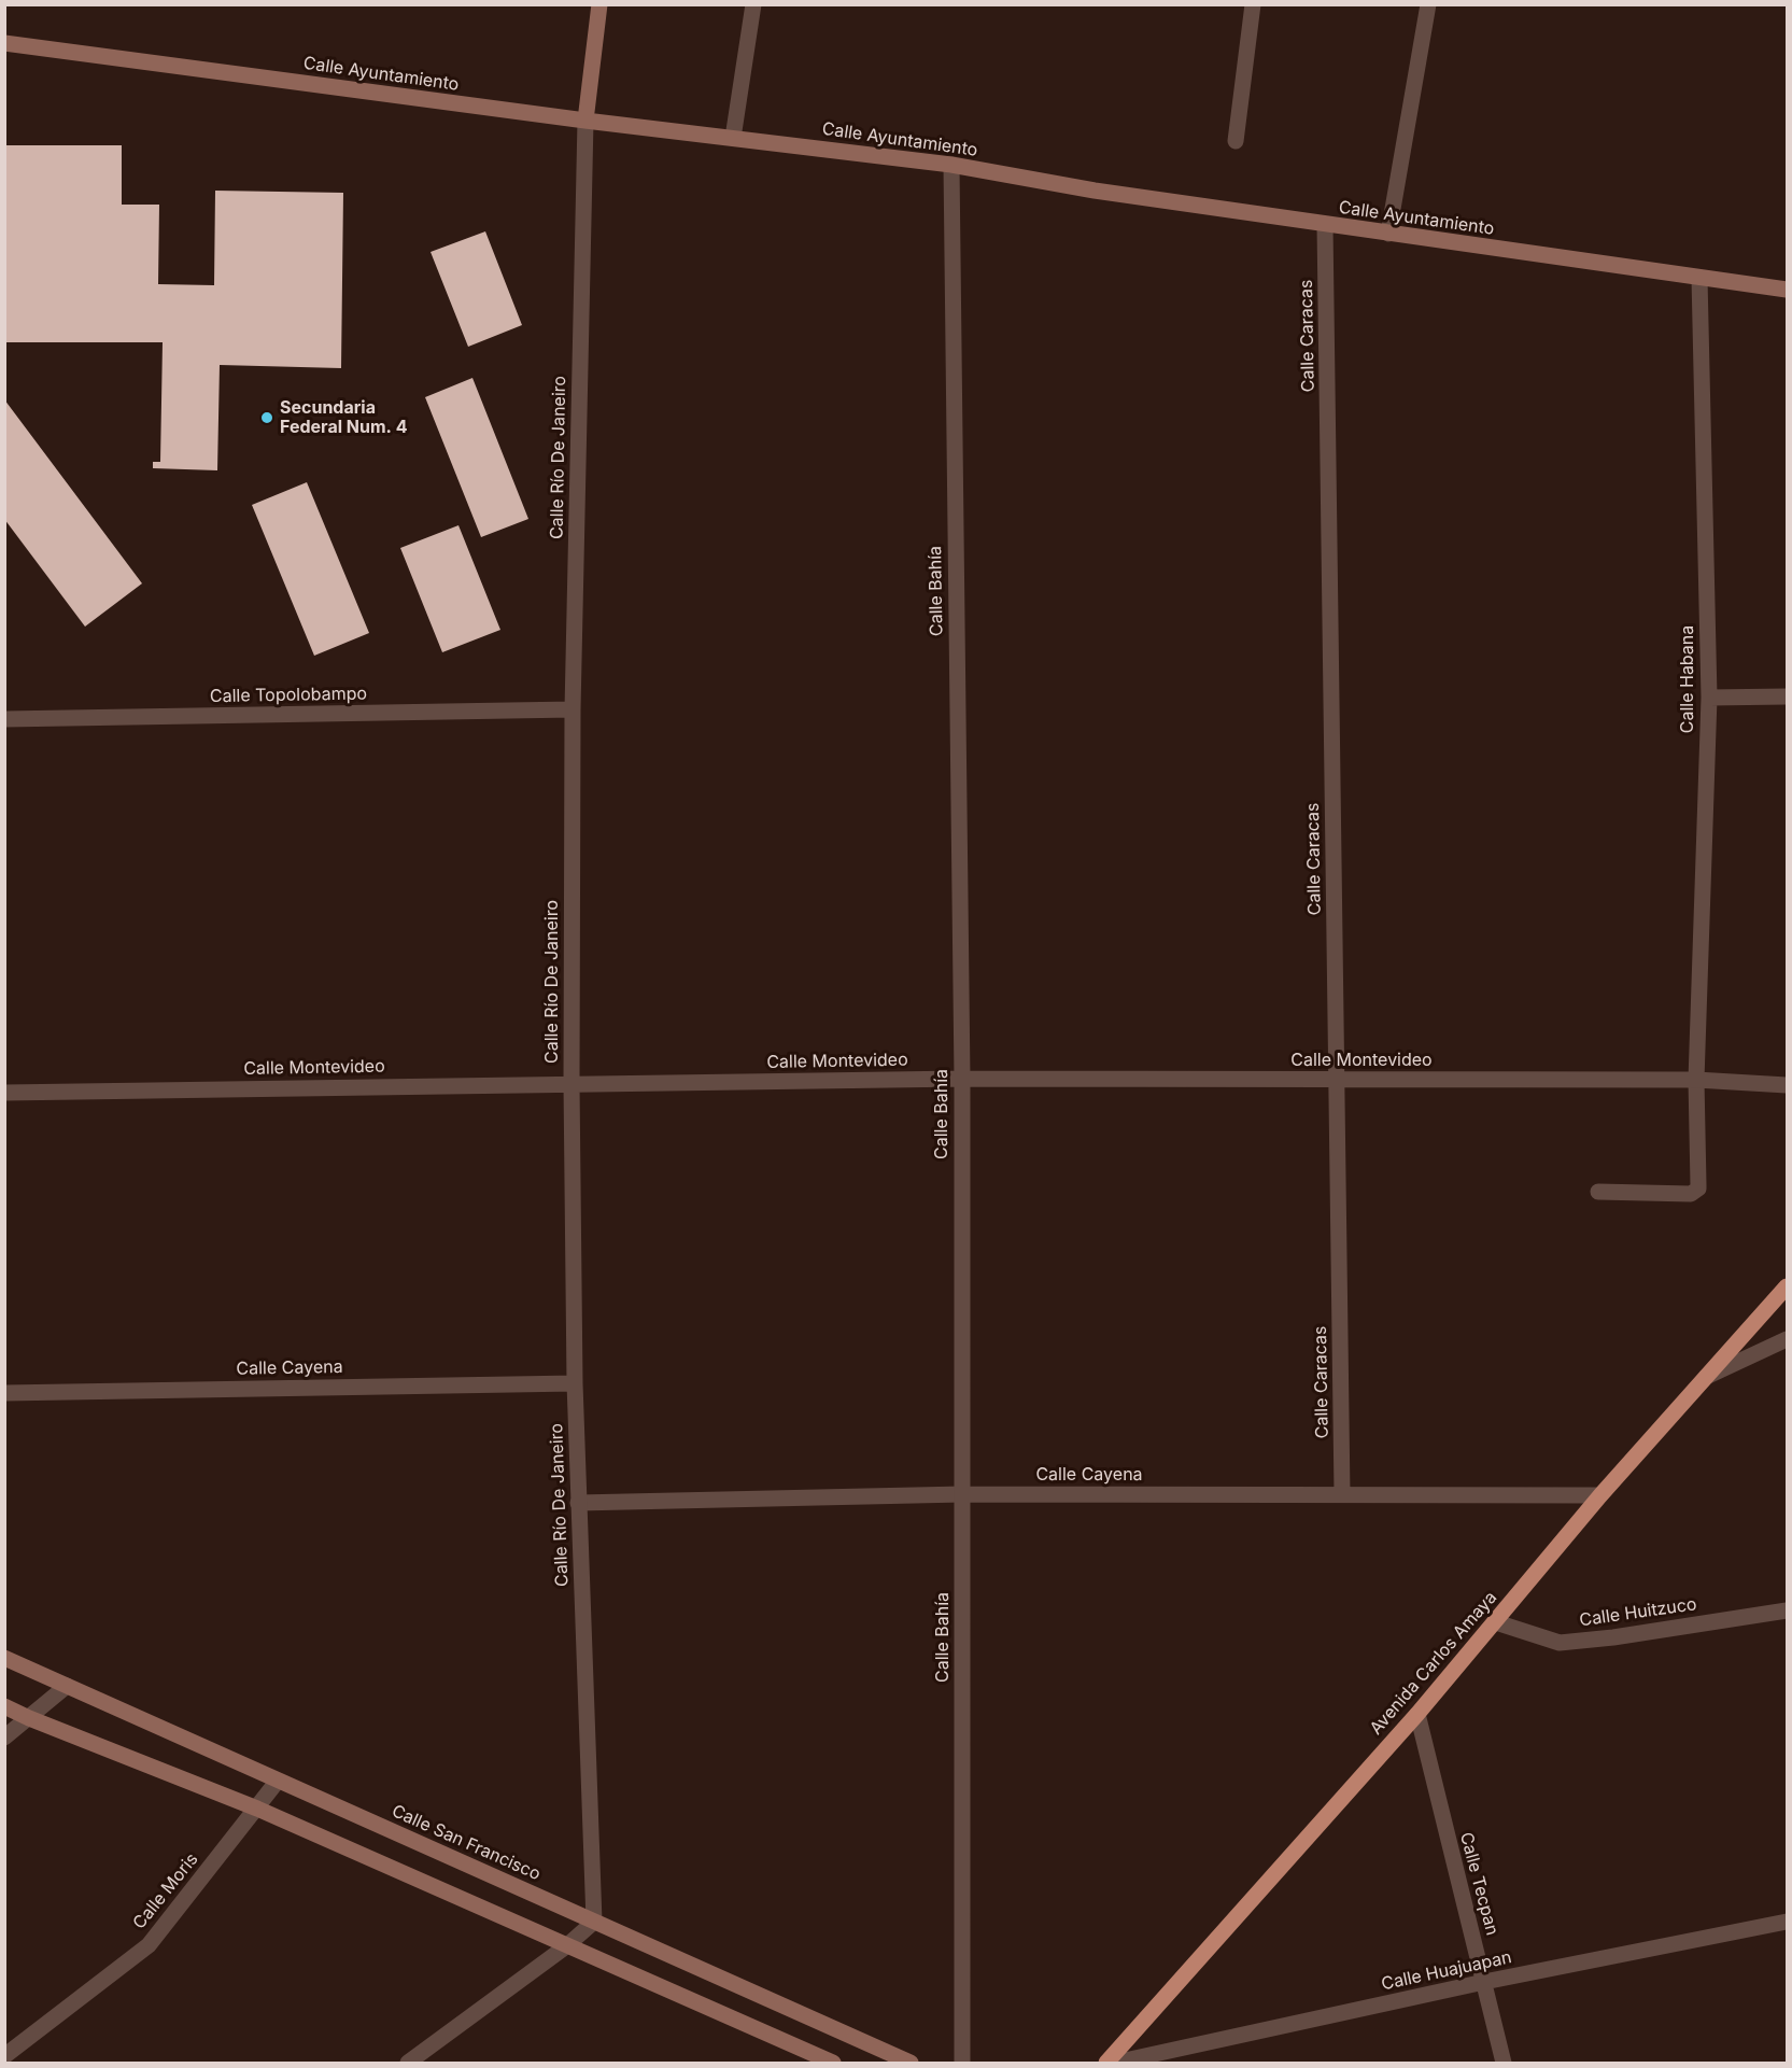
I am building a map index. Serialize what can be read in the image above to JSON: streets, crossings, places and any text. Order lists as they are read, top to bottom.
{
  "streets": {
    "main road": ["Avenida Carlos Amaya"],
    "street": [
      "Calle Ayuntamiento",
      "Calle Caracas",
      "Calle Río De Janeiro",
      "Calle Bahía",
      "Calle Habana",
      "Calle Topolobampo",
      "Calle Montevideo",
      "Calle Cayena",
      "Calle Huitzuco",
      "Calle San Francisco",
      "Calle Tecpan",
      "Calle Moris",
      "Calle Huajuapan"
    ]
  },
  "crossings": [
    ["Calle Ayuntamiento", "Calle Caracas"],
    ["Calle Ayuntamiento", "Calle Río De Janeiro"],
    ["Calle Ayuntamiento", "Calle Bahía"],
    ["Calle Ayuntamiento", "Calle Habana"],
    ["Calle Caracas", "Calle Montevideo"],
    ["Calle Caracas", "Calle Cayena"],
    ["Calle Río De Janeiro", "Calle Topolobampo"],
    ["Calle Río De Janeiro", "Calle Montevideo"],
    ["Calle Río De Janeiro", "Calle Cayena"],
    ["Calle Río De Janeiro", "Calle San Francisco"],
    ["Calle Bahía", "Calle Montevideo"],
    ["Calle Bahía", "Calle Cayena"],
    ["Calle Habana", "Calle Montevideo"],
    ["Calle Cayena", "Avenida Carlos Amaya"],
    ["Calle Huitzuco", "Avenida Carlos Amaya"],
    ["Avenida Carlos Amaya", "Calle Tecpan"],
    ["Calle San Francisco", "Calle Moris"],
    ["Calle Tecpan", "Calle Huajuapan"]
  ],
  "places": ["Secundaria Federal Num. 4"]
}
